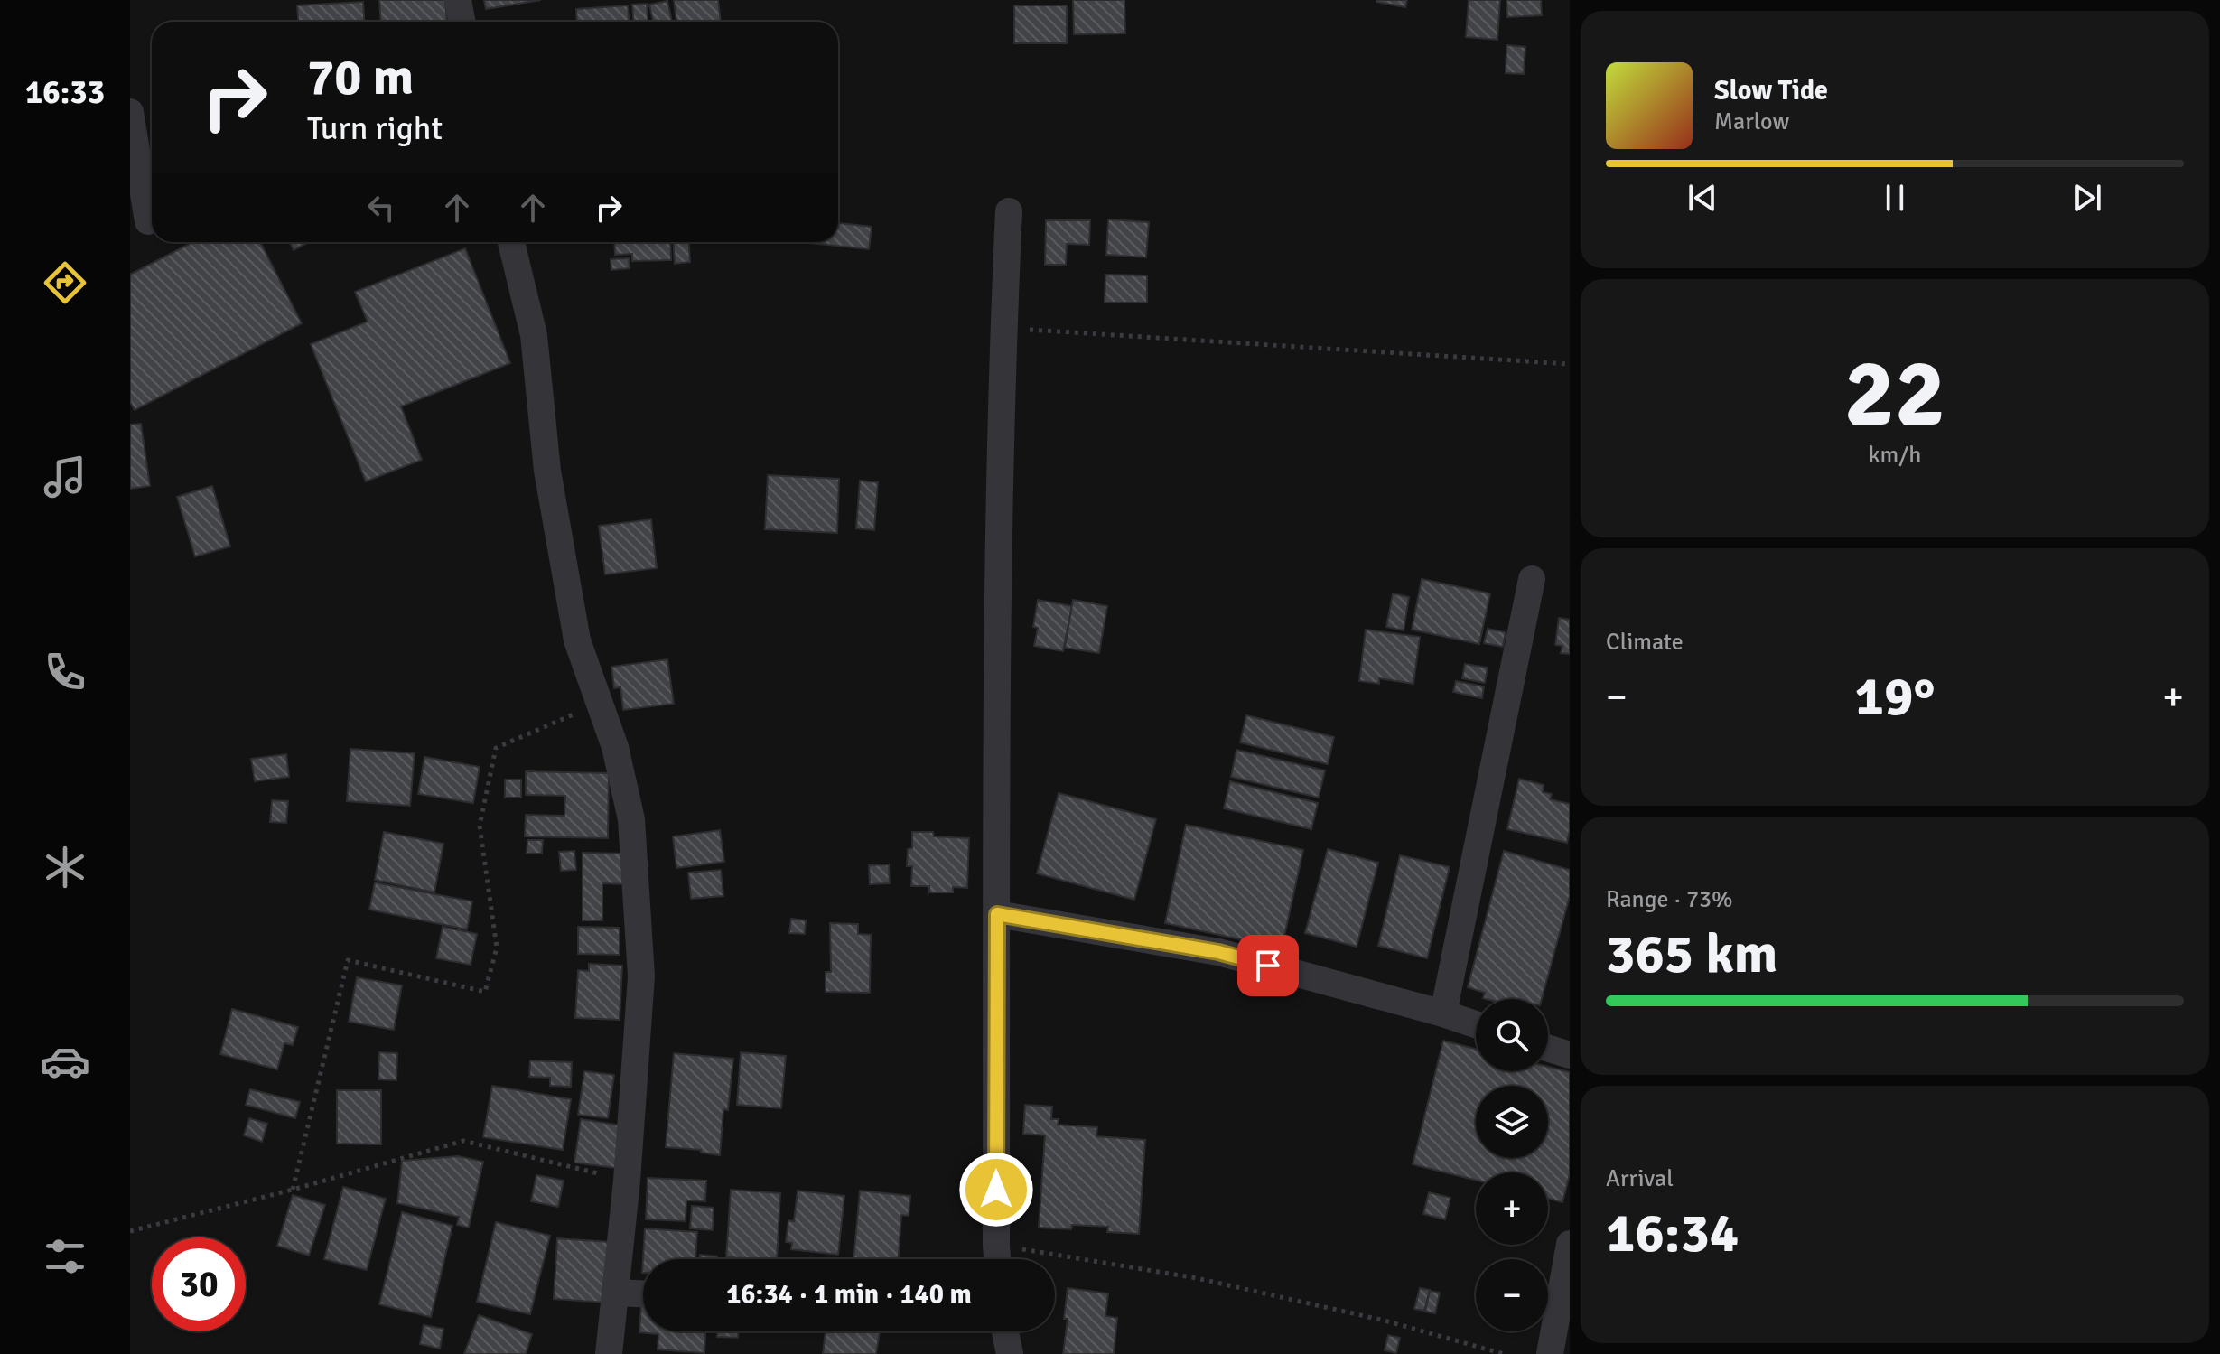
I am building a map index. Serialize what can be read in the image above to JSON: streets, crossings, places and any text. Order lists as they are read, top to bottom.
{
  "page": {
    "tabs": "16:33",
    "turn": ["70 m", "Turn right"],
    "song": ["Slow Tide", "Marlow"],
    "tile": [
      ["22", "km/h"],
      "Climate",
      ["Range · 73%", "365 km"],
      ["Arrival", "16:34"]
    ],
    "heat": ["−", "19°", "+"],
    "map_buttons": ["+", "−"],
    "limit": "30",
    "trip": "16:34 · 1 min · 140 m"
  }
}
